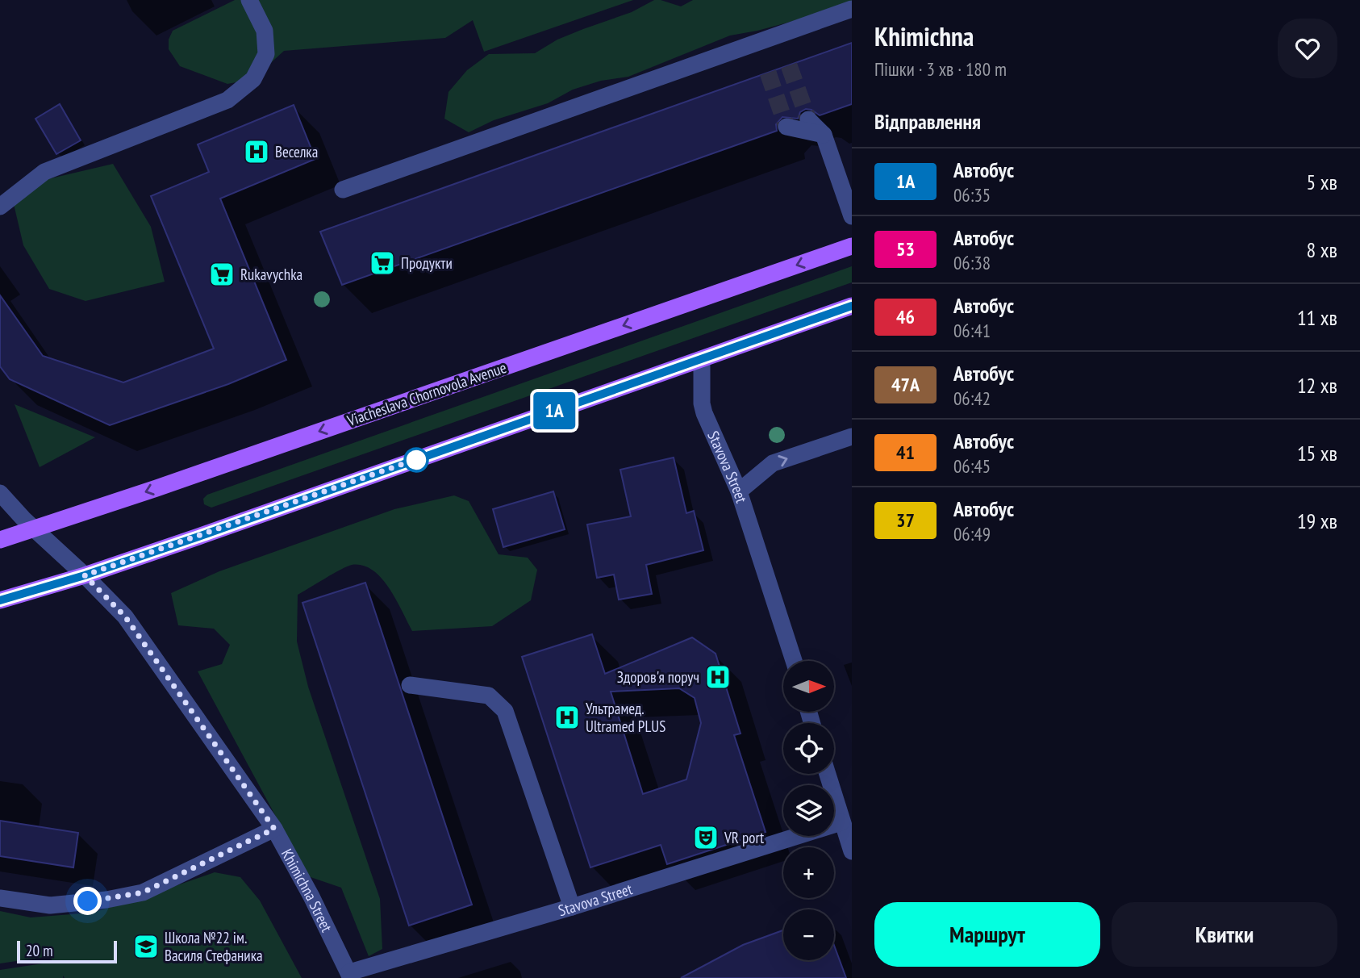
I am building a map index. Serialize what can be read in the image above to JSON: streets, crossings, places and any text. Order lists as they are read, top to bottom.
{
  "streets": {
    "main road": ["Viacheslava Chornovola Avenue"],
    "street": ["Stavova Street", "Khimichna Street"]
  },
  "crossings": [
    ["Viacheslava Chornovola Avenue", "Khimichna Street"],
    ["Stavova Street", "Khimichna Street"]
  ],
  "places": {
    "hospital": ["Веселка", "Здоров'я поруч", "Ультрамед. Ultramed PLUS"],
    "supermarket": ["Продукти", "Rukavychka"],
    "theatre": ["VR port"],
    "school or university": ["Школа №22 ім. Василя Стефаника"]
  },
  "lines": ["bus line 1А"],
  "scale_bar": "20 m",
  "north": "right",
  "page": {
    "on_map": "1А",
    "heading": [
      ["Khimichna", "Пішки · 3 хв · 180 m"],
      "Відправлення"
    ],
    "list": [
      {
        "mark": "1А",
        "name": "Автобус",
        "note": "06:35",
        "value": "5 хв"
      },
      {
        "mark": "53",
        "name": "Автобус",
        "note": "06:38",
        "value": "8 хв"
      },
      {
        "mark": "46",
        "name": "Автобус",
        "note": "06:41",
        "value": "11 хв"
      },
      {
        "mark": "47А",
        "name": "Автобус",
        "note": "06:42",
        "value": "12 хв"
      },
      {
        "mark": "41",
        "name": "Автобус",
        "note": "06:45",
        "value": "15 хв"
      },
      {
        "mark": "37",
        "name": "Автобус",
        "note": "06:49",
        "value": "19 хв"
      }
    ],
    "map_buttons": ["+", "−"],
    "buttons": ["Маршрут", "Квитки"],
    "scale": "20 m"
  }
}
